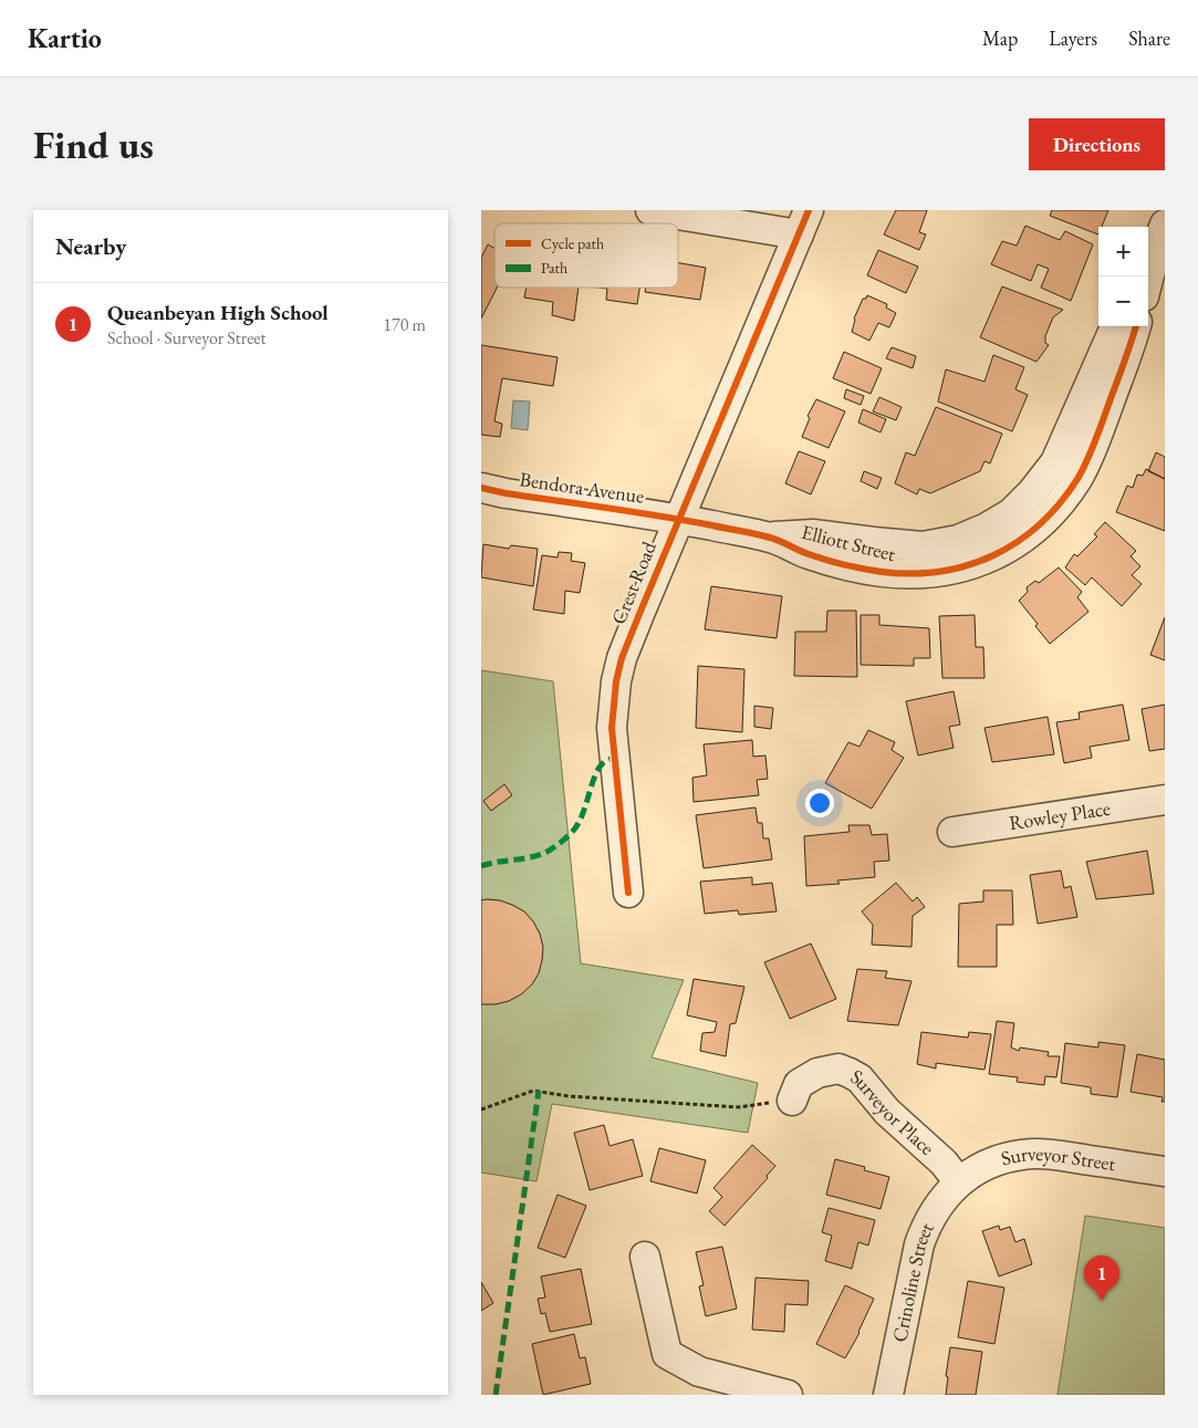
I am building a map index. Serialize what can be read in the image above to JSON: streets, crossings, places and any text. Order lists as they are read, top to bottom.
{
  "streets": {
    "street": [
      "Bendora Avenue",
      "Elliott Street",
      "Crest Road",
      "Rowley Place",
      "Surveyor Place",
      "Surveyor Street",
      "Crinoline Street"
    ]
  },
  "crossings": [
    ["Bendora Avenue", "Elliott Street"],
    ["Bendora Avenue", "Crest Road"],
    ["Elliott Street", "Crest Road"],
    ["Surveyor Place", "Surveyor Street"],
    ["Surveyor Place", "Crinoline Street"],
    ["Surveyor Street", "Crinoline Street"]
  ],
  "legend": ["Cycle path", "Path"],
  "page": {
    "header": "Kartio",
    "nav": ["Map", "Layers", "Share"],
    "buttons": "Directions",
    "title": "Find us",
    "heading": "Nearby",
    "map_buttons": ["+", "−"],
    "list": [
      {
        "mark": "1",
        "name": "Queanbeyan High School",
        "note": "School · Surveyor Street",
        "value": "170 m"
      }
    ],
    "pins": "1"
  }
}
